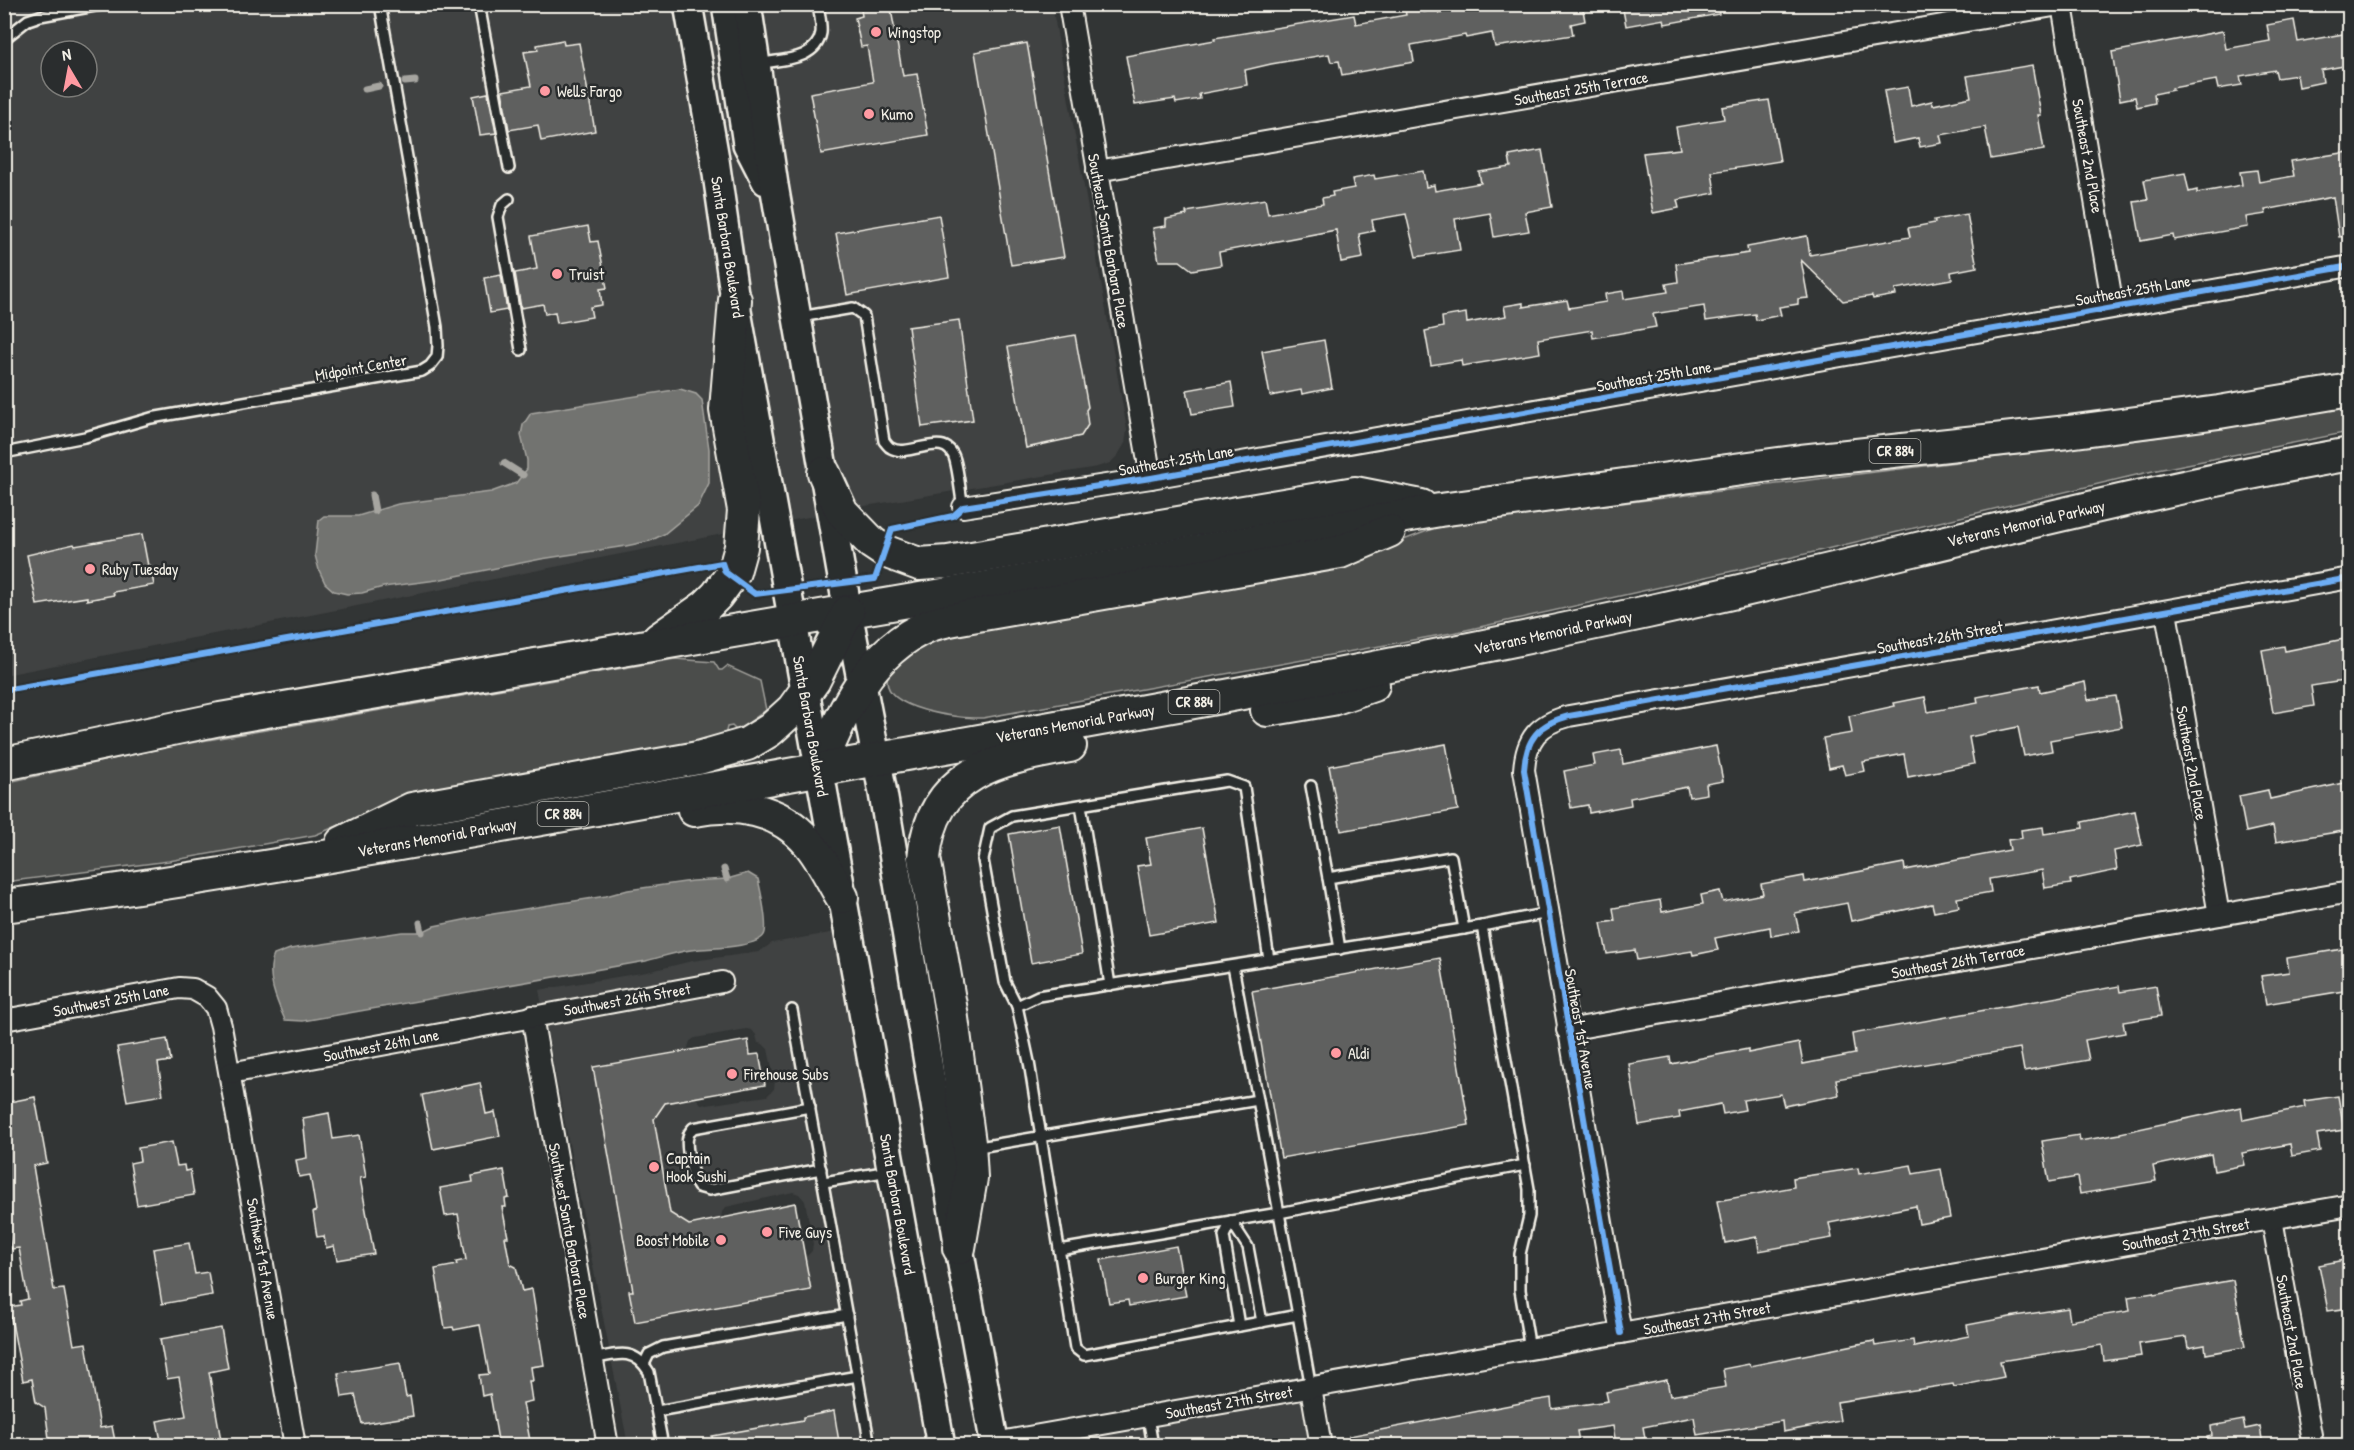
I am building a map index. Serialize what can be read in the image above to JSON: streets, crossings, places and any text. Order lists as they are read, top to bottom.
{
  "streets": {
    "highway": ["CR 884", "Veterans Memorial Parkway"],
    "main road": ["Santa Barbara Boulevard"],
    "street": [
      "Southeast 25th Terrace",
      "Southeast 2nd Place",
      "Southeast Santa Barbara Place",
      "Southeast 25th Lane",
      "Southeast 26th Street",
      "Southeast 26th Terrace",
      "Southwest 26th Street",
      "Southwest 25th Lane",
      "Southeast 1st Avenue",
      "Southwest 26th Lane",
      "Southwest Santa Barbara Place",
      "Southeast 27th Street",
      "Southwest 1st Avenue"
    ],
    "lane": ["Midpoint Center"]
  },
  "crossings": [
    ["Southeast 25th Terrace", "Southeast 2nd Place"],
    ["Southeast 25th Terrace", "Southeast Santa Barbara Place"],
    ["Southeast 2nd Place", "Southeast 25th Lane"],
    ["Southeast 2nd Place", "Southeast 26th Street"],
    ["Southeast 2nd Place", "Southeast 26th Terrace"],
    ["Southeast 2nd Place", "Southeast 27th Street"],
    ["Southeast Santa Barbara Place", "Southeast 25th Lane"],
    ["Santa Barbara Boulevard", "CR 884"],
    ["Santa Barbara Boulevard", "Veterans Memorial Parkway"],
    ["Southeast 26th Street", "Southeast 1st Avenue"],
    ["Southeast 26th Terrace", "Southeast 1st Avenue"],
    ["Southwest 26th Street", "Southwest 26th Lane"],
    ["Southwest 26th Street", "Southwest Santa Barbara Place"],
    ["Southwest 25th Lane", "Southwest 26th Lane"],
    ["Southwest 25th Lane", "Southwest 1st Avenue"],
    ["Southeast 1st Avenue", "Southeast 27th Street"],
    ["Southwest 26th Lane", "Southwest Santa Barbara Place"],
    ["Southwest 26th Lane", "Southwest 1st Avenue"]
  ],
  "places": [
    "Wingstop",
    "Wells Fargo",
    "Kumo",
    "Truist",
    "Ruby Tuesday",
    "Aldi",
    "Firehouse Subs",
    "Captain Hook Sushi",
    "Five Guys",
    "Boost Mobile",
    "Burger King"
  ],
  "north": "top"
}
